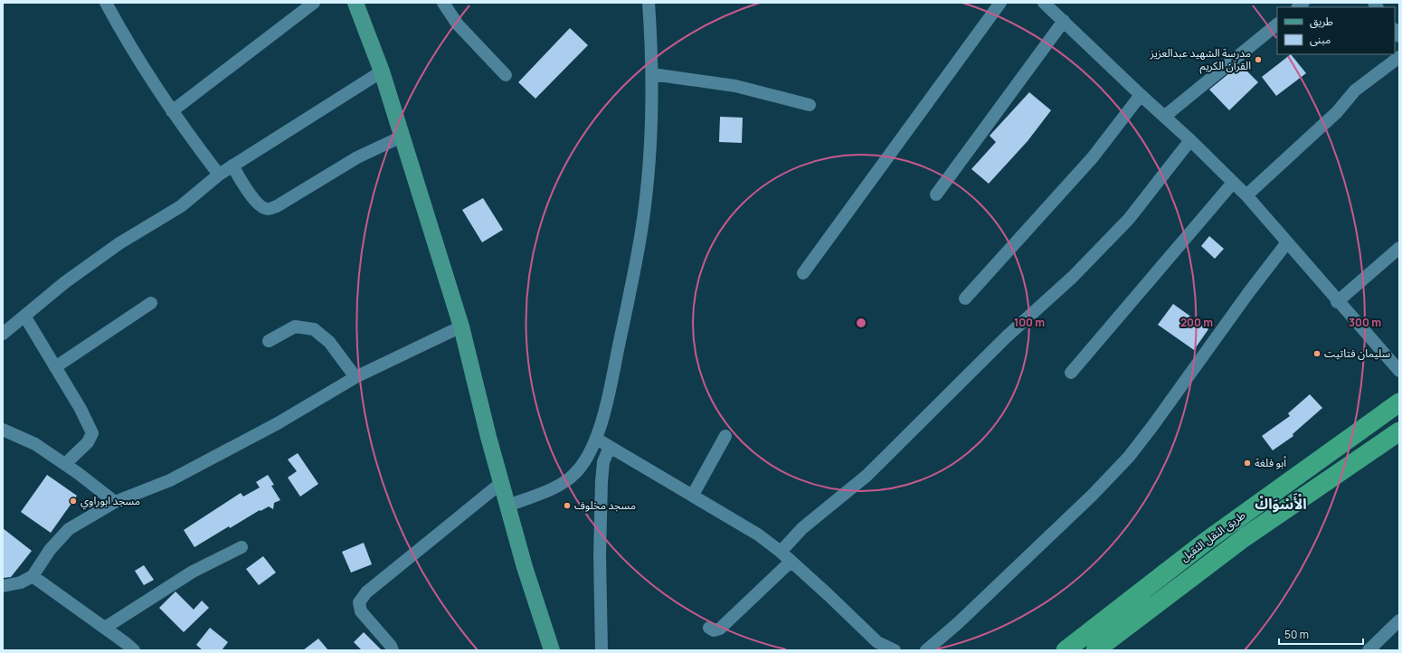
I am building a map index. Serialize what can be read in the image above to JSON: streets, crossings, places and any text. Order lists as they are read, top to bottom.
{
  "streets": {
    "highway": ["طريق النقل الثقيل"]
  },
  "districts": ["الْأَسْوَاكْ"],
  "places": [
    "مدرسة الشهيد عبدالعزيز القرآن الكريم",
    "سليمان فتاتيت",
    "أبو فلغة",
    "مسجد ابوراوي",
    "مسجد مخلوف"
  ],
  "legend": ["طريق", "مبنى"],
  "scale_bar": "50 m",
  "rings": ["100 m", "200 m", "300 m"]
}
